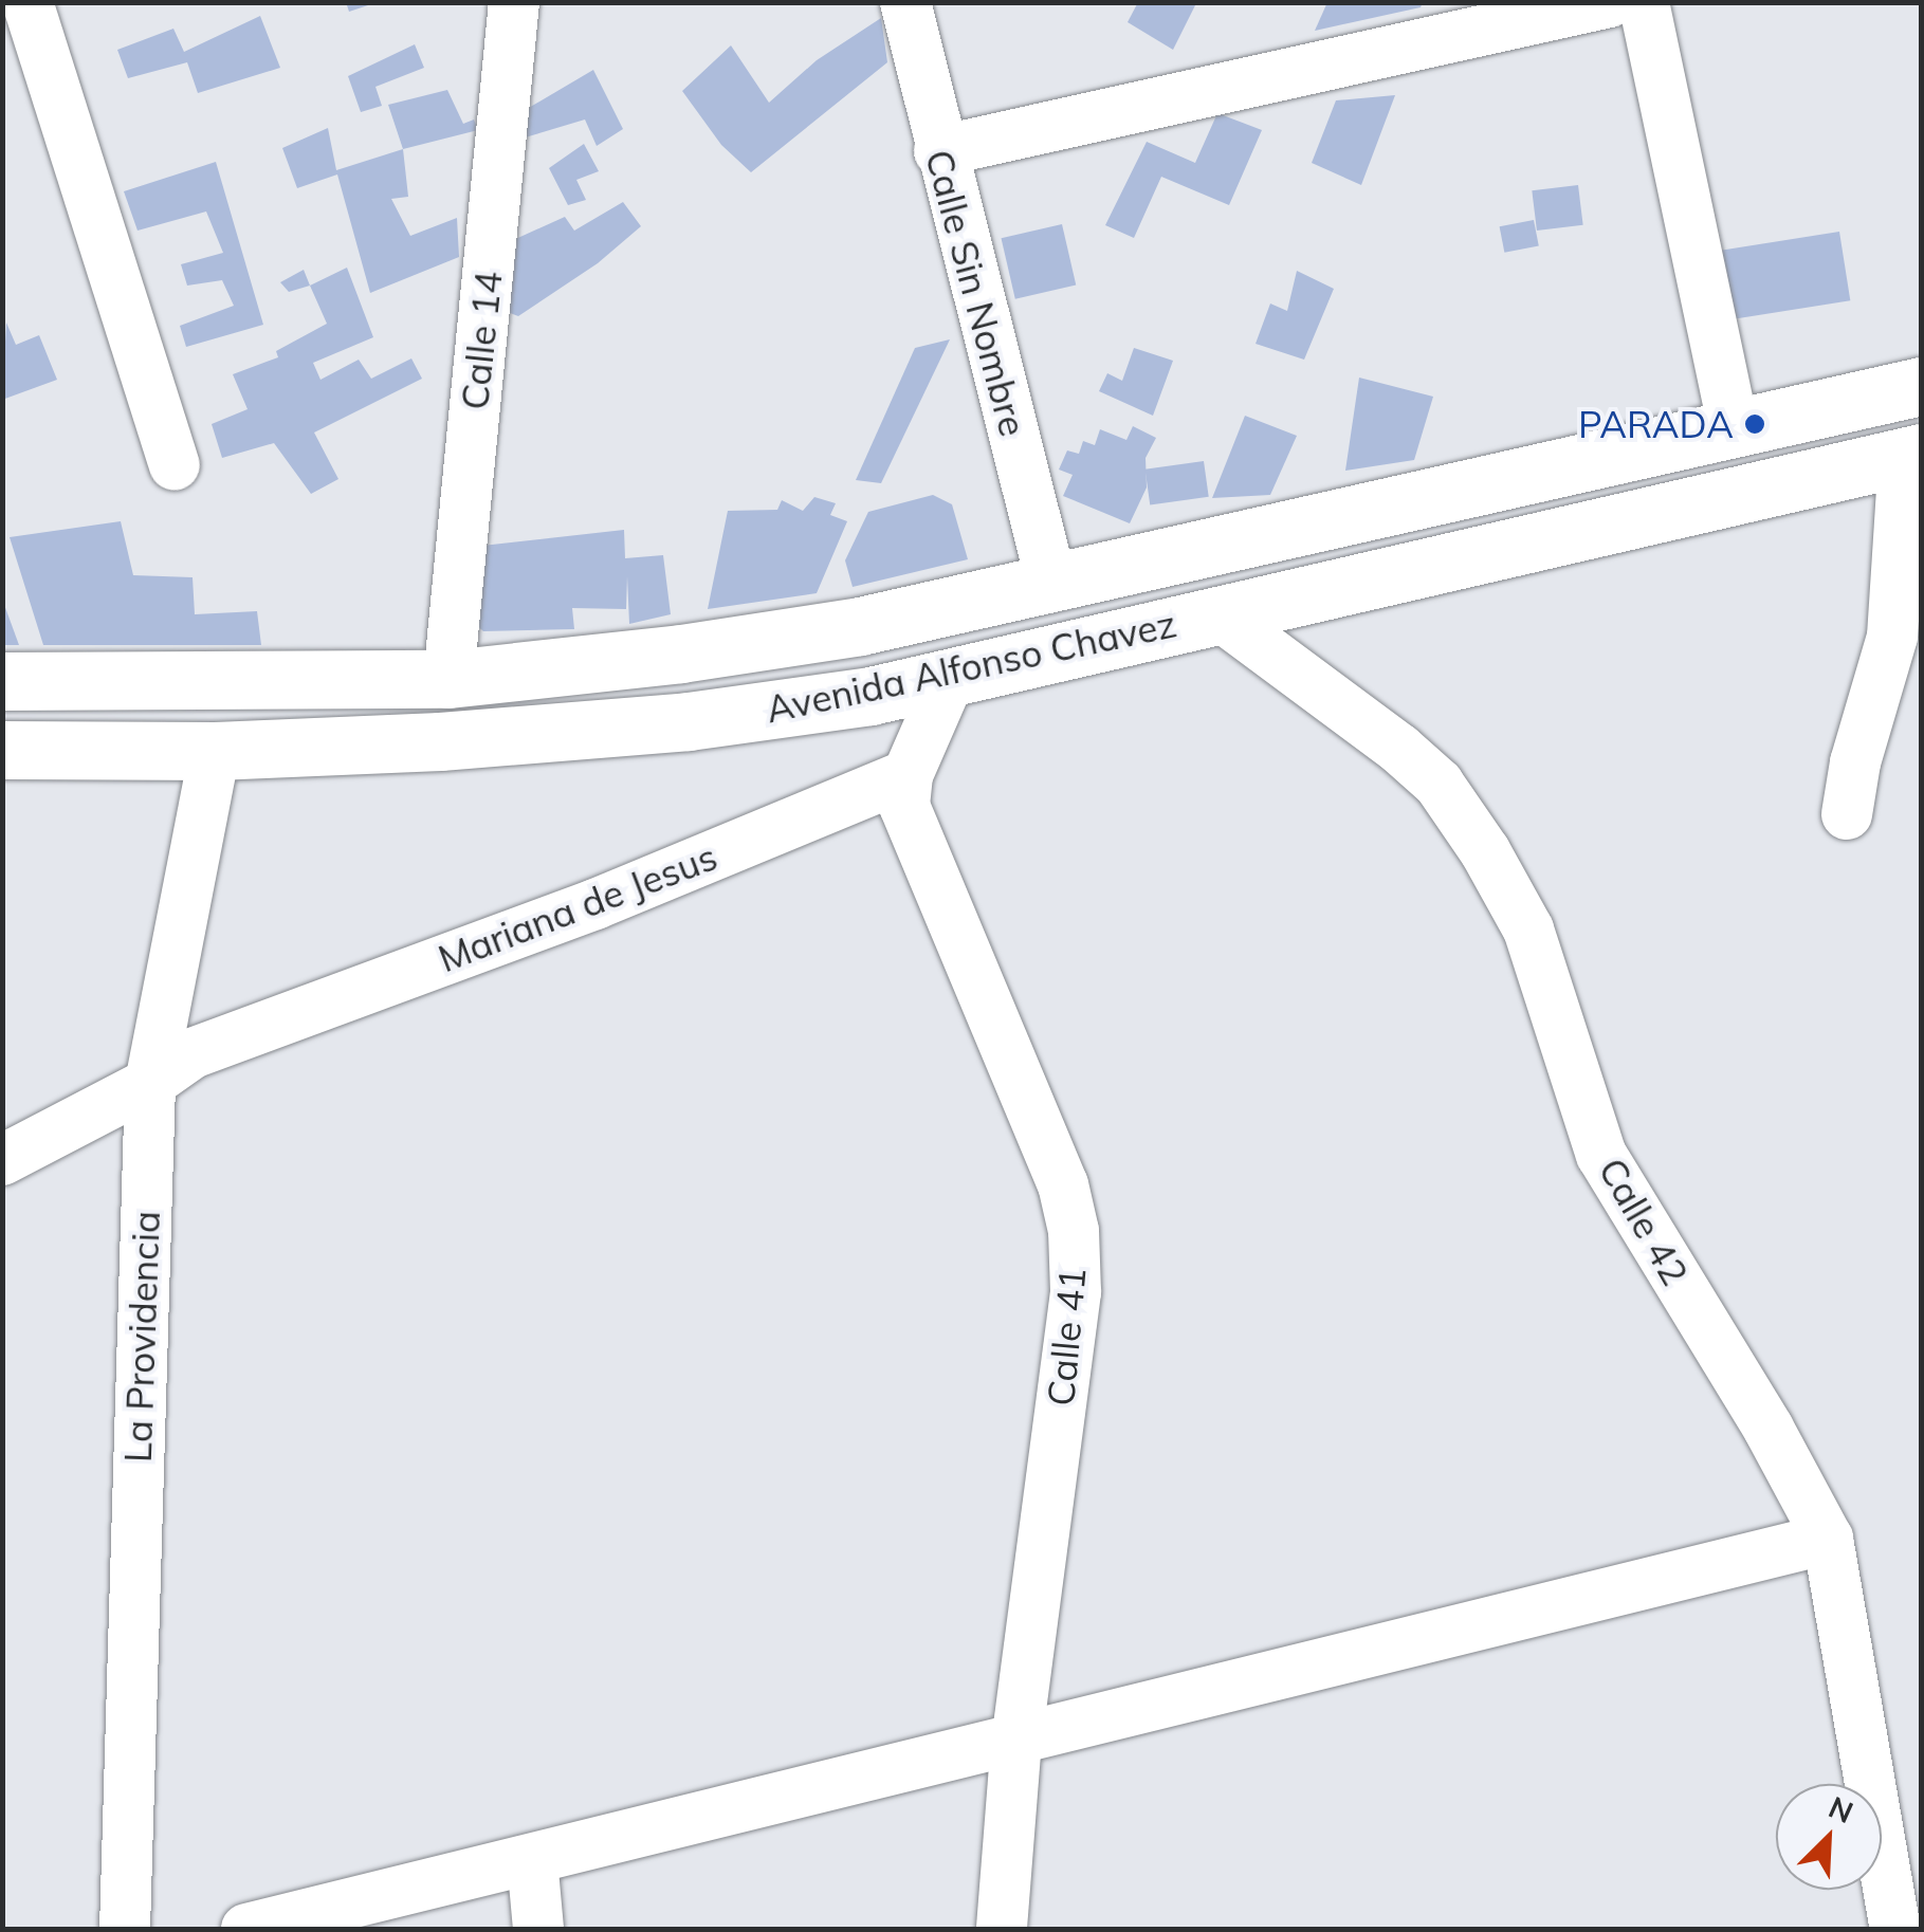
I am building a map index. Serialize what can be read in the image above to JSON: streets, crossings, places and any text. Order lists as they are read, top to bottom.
{
  "streets": {
    "main road": ["Avenida Alfonso Chavez"],
    "street": [
      "Calle Sin Nombre",
      "Calle 14",
      "Mariana de Jesus",
      "Calle 42",
      "La Providencia",
      "Calle 41"
    ]
  },
  "crossings": [
    ["Calle Sin Nombre", "Avenida Alfonso Chavez"],
    ["Calle 14", "Avenida Alfonso Chavez"],
    ["Avenida Alfonso Chavez", "Calle 42"],
    ["Avenida Alfonso Chavez", "La Providencia"],
    ["Mariana de Jesus", "La Providencia"],
    ["Mariana de Jesus", "Calle 41"]
  ],
  "places": ["PARADA"],
  "north": "top right"
}
